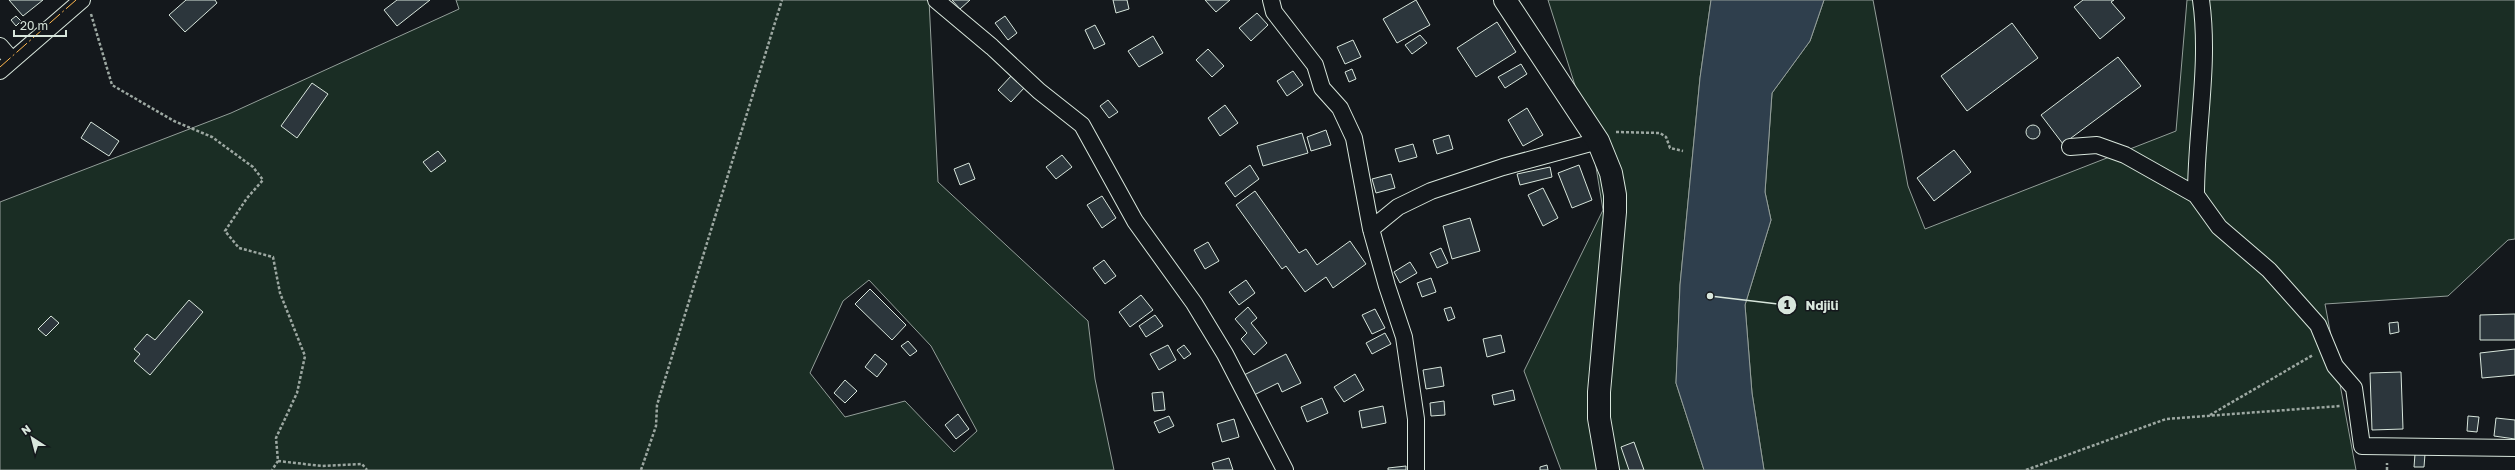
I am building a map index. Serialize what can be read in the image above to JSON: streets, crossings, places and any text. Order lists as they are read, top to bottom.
{
  "places": ["Ndjili"],
  "scale_bar": "20 m",
  "north": "top left"
}
